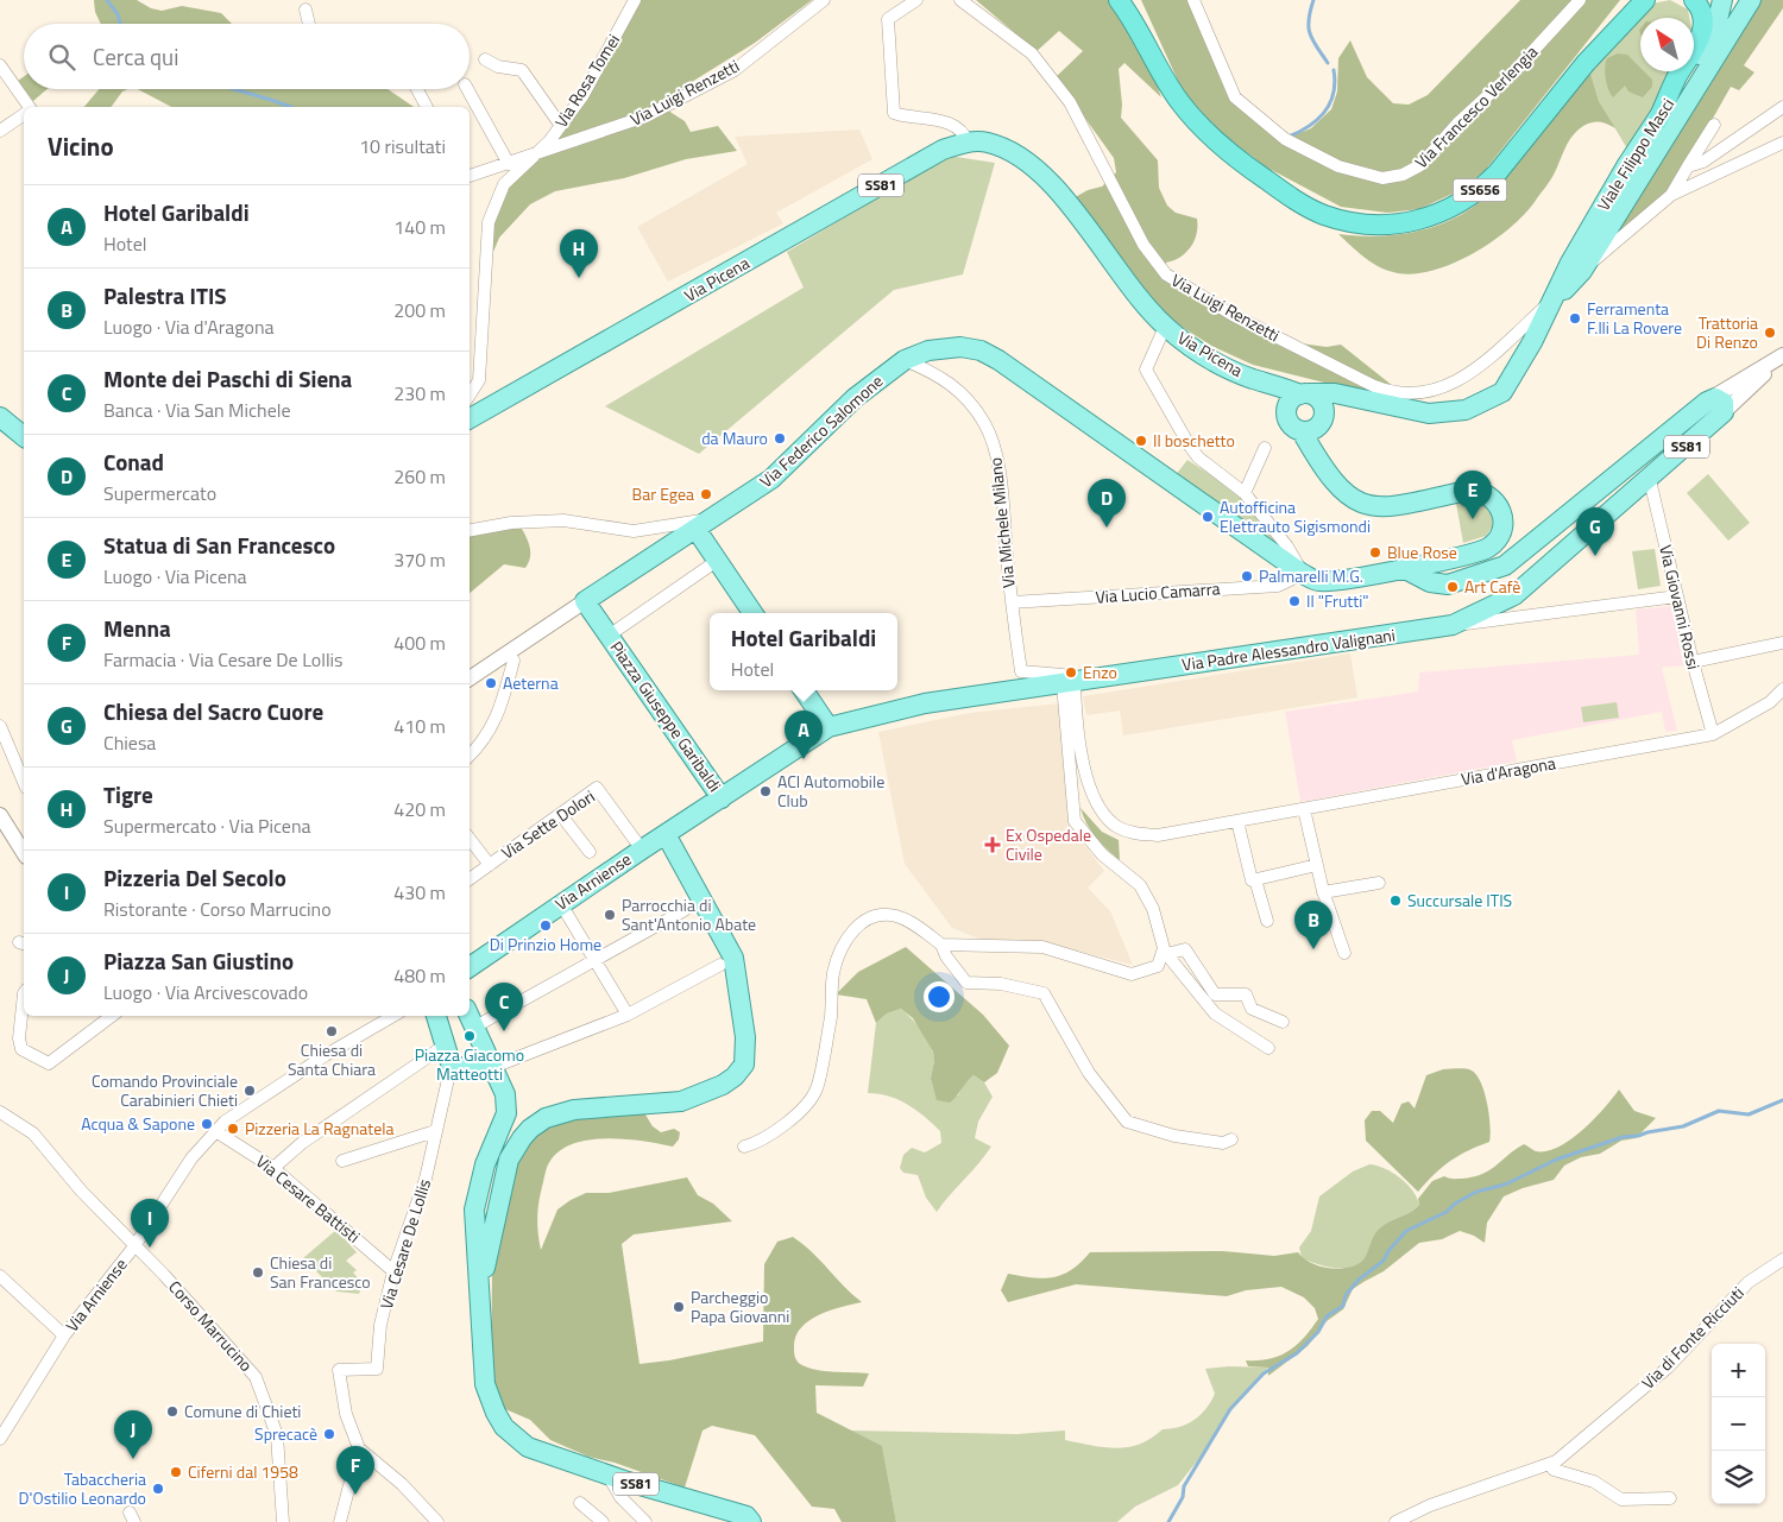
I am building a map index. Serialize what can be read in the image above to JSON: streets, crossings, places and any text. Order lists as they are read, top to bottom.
{
  "streets": {
    "highway": ["SS656"],
    "main road": [
      "Viale Filippo Masci",
      "SS81",
      "Via Picena",
      "Via Federico Salomone",
      "Via Padre Alessandro Valignani",
      "Piazza Giuseppe Garibaldi",
      "Via Arniense"
    ],
    "street": [
      "Via Rosa Tomei",
      "Via Luigi Renzetti",
      "Via Francesco Verlengia",
      "Via Michele Milano",
      "Via Lucio Camarra",
      "Via Giovanni Rossi",
      "Via d'Aragona",
      "Via Sette Dolori",
      "Via Cesare Battisti",
      "Via Cesare De Lollis",
      "Corso Marrucino",
      "Via di Fonte Ricciuti"
    ]
  },
  "crossings": [
    ["Via Rosa Tomei", "Via Luigi Renzetti"],
    ["Via Luigi Renzetti", "Viale Filippo Masci"],
    ["Viale Filippo Masci", "SS81"],
    ["Viale Filippo Masci", "Via Picena"],
    ["SS81", "Via Picena"],
    ["SS81", "Via Federico Salomone"],
    ["SS81", "Via Padre Alessandro Valignani"],
    ["Via Federico Salomone", "Via Michele Milano"],
    ["Via Federico Salomone", "Via Lucio Camarra"],
    ["Via Federico Salomone", "Piazza Giuseppe Garibaldi"],
    ["Via Michele Milano", "Via Lucio Camarra"],
    ["Via Michele Milano", "Via Padre Alessandro Valignani"],
    ["Via Michele Milano", "Via d'Aragona"],
    ["Via Giovanni Rossi", "Via Padre Alessandro Valignani"],
    ["Via Giovanni Rossi", "Via d'Aragona"],
    ["Via Padre Alessandro Valignani", "Piazza Giuseppe Garibaldi"],
    ["Via Padre Alessandro Valignani", "Via d'Aragona"],
    ["Via Padre Alessandro Valignani", "Via Arniense"],
    ["Piazza Giuseppe Garibaldi", "Via Arniense"],
    ["Via Sette Dolori", "Via Arniense"],
    ["Via Arniense", "Via Cesare Battisti"],
    ["Via Arniense", "Corso Marrucino"],
    ["Via Cesare Battisti", "Via Cesare De Lollis"]
  ],
  "places": {
    "other": [
      "Ferramenta F.lli La Rovere",
      "Trattoria Di Renzo",
      "da Mauro",
      "Il boschetto",
      "Bar Egea",
      "Autofficina Elettrauto Sigismondi",
      "Blue Rose",
      "Palmarelli M.G.",
      "Art Cafè",
      "Il \"Frutti\"",
      "Enzo",
      "Aeterna",
      "ACI Automobile Club",
      "Succursale ITIS",
      "Parrocchia di Sant'Antonio Abate",
      "Di Prinzio Home",
      "Chiesa di Santa Chiara",
      "Piazza Giacomo Matteotti",
      "Comando Provinciale Carabinieri Chieti",
      "Acqua & Sapone",
      "Pizzeria La Ragnatela",
      "Chiesa di San Francesco",
      "Parcheggio Papa Giovanni",
      "Comune di Chieti",
      "Sprecacè",
      "Ciferni dal 1958",
      "Tabaccheria D'Ostilio Leonardo"
    ],
    "health": ["Ex Ospedale Civile"]
  },
  "north": "top left",
  "page": {
    "search": "Cerca qui",
    "heading": ["Vicino", "10 risultati"],
    "list": [
      {
        "mark": "A",
        "name": "Hotel Garibaldi",
        "note": "Hotel",
        "value": "140 m"
      },
      {
        "mark": "B",
        "name": "Palestra ITIS",
        "note": "Luogo · Via d'Aragona",
        "value": "200 m"
      },
      {
        "mark": "C",
        "name": "Monte dei Paschi di Siena",
        "note": "Banca · Via San Michele",
        "value": "230 m"
      },
      {
        "mark": "D",
        "name": "Conad",
        "note": "Supermercato",
        "value": "260 m"
      },
      {
        "mark": "E",
        "name": "Statua di San Francesco",
        "note": "Luogo · Via Picena",
        "value": "370 m"
      },
      {
        "mark": "F",
        "name": "Menna",
        "note": "Farmacia · Via Cesare De Lollis",
        "value": "400 m"
      },
      {
        "mark": "G",
        "name": "Chiesa del Sacro Cuore",
        "note": "Chiesa",
        "value": "410 m"
      },
      {
        "mark": "H",
        "name": "Tigre",
        "note": "Supermercato · Via Picena",
        "value": "420 m"
      },
      {
        "mark": "I",
        "name": "Pizzeria Del Secolo",
        "note": "Ristorante · Corso Marrucino",
        "value": "430 m"
      },
      {
        "mark": "J",
        "name": "Piazza San Giustino",
        "note": "Luogo · Via Arcivescovado",
        "value": "480 m"
      }
    ],
    "pins": [
      "H",
      "E",
      "D",
      "G",
      "A",
      "B",
      "C",
      "I",
      "J",
      "F"
    ],
    "popup": ["Hotel Garibaldi", "Hotel"],
    "map_buttons": ["+", "−"]
  }
}
